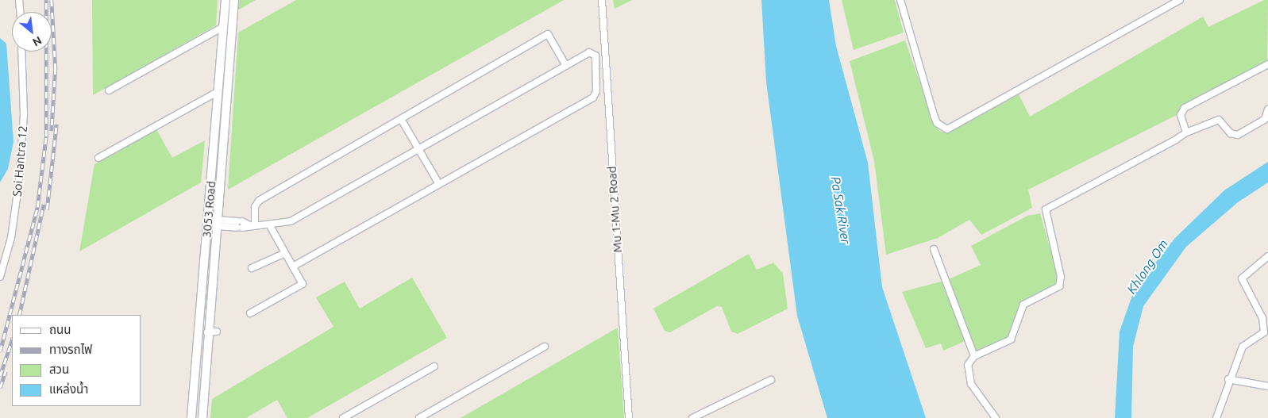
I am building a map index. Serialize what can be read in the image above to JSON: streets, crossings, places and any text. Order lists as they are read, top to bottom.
{
  "streets": {
    "main road": ["3053 Road"],
    "street": ["Soi Hantra 12", "Mu 1-Mu 2 Road"]
  },
  "water": ["Pa Sak River", "Khlong Om"],
  "legend": [
    "ถนน",
    "ทางรถไฟ",
    "สวน",
    "แหล่งน้ำ"
  ],
  "north": "bottom right"
}
